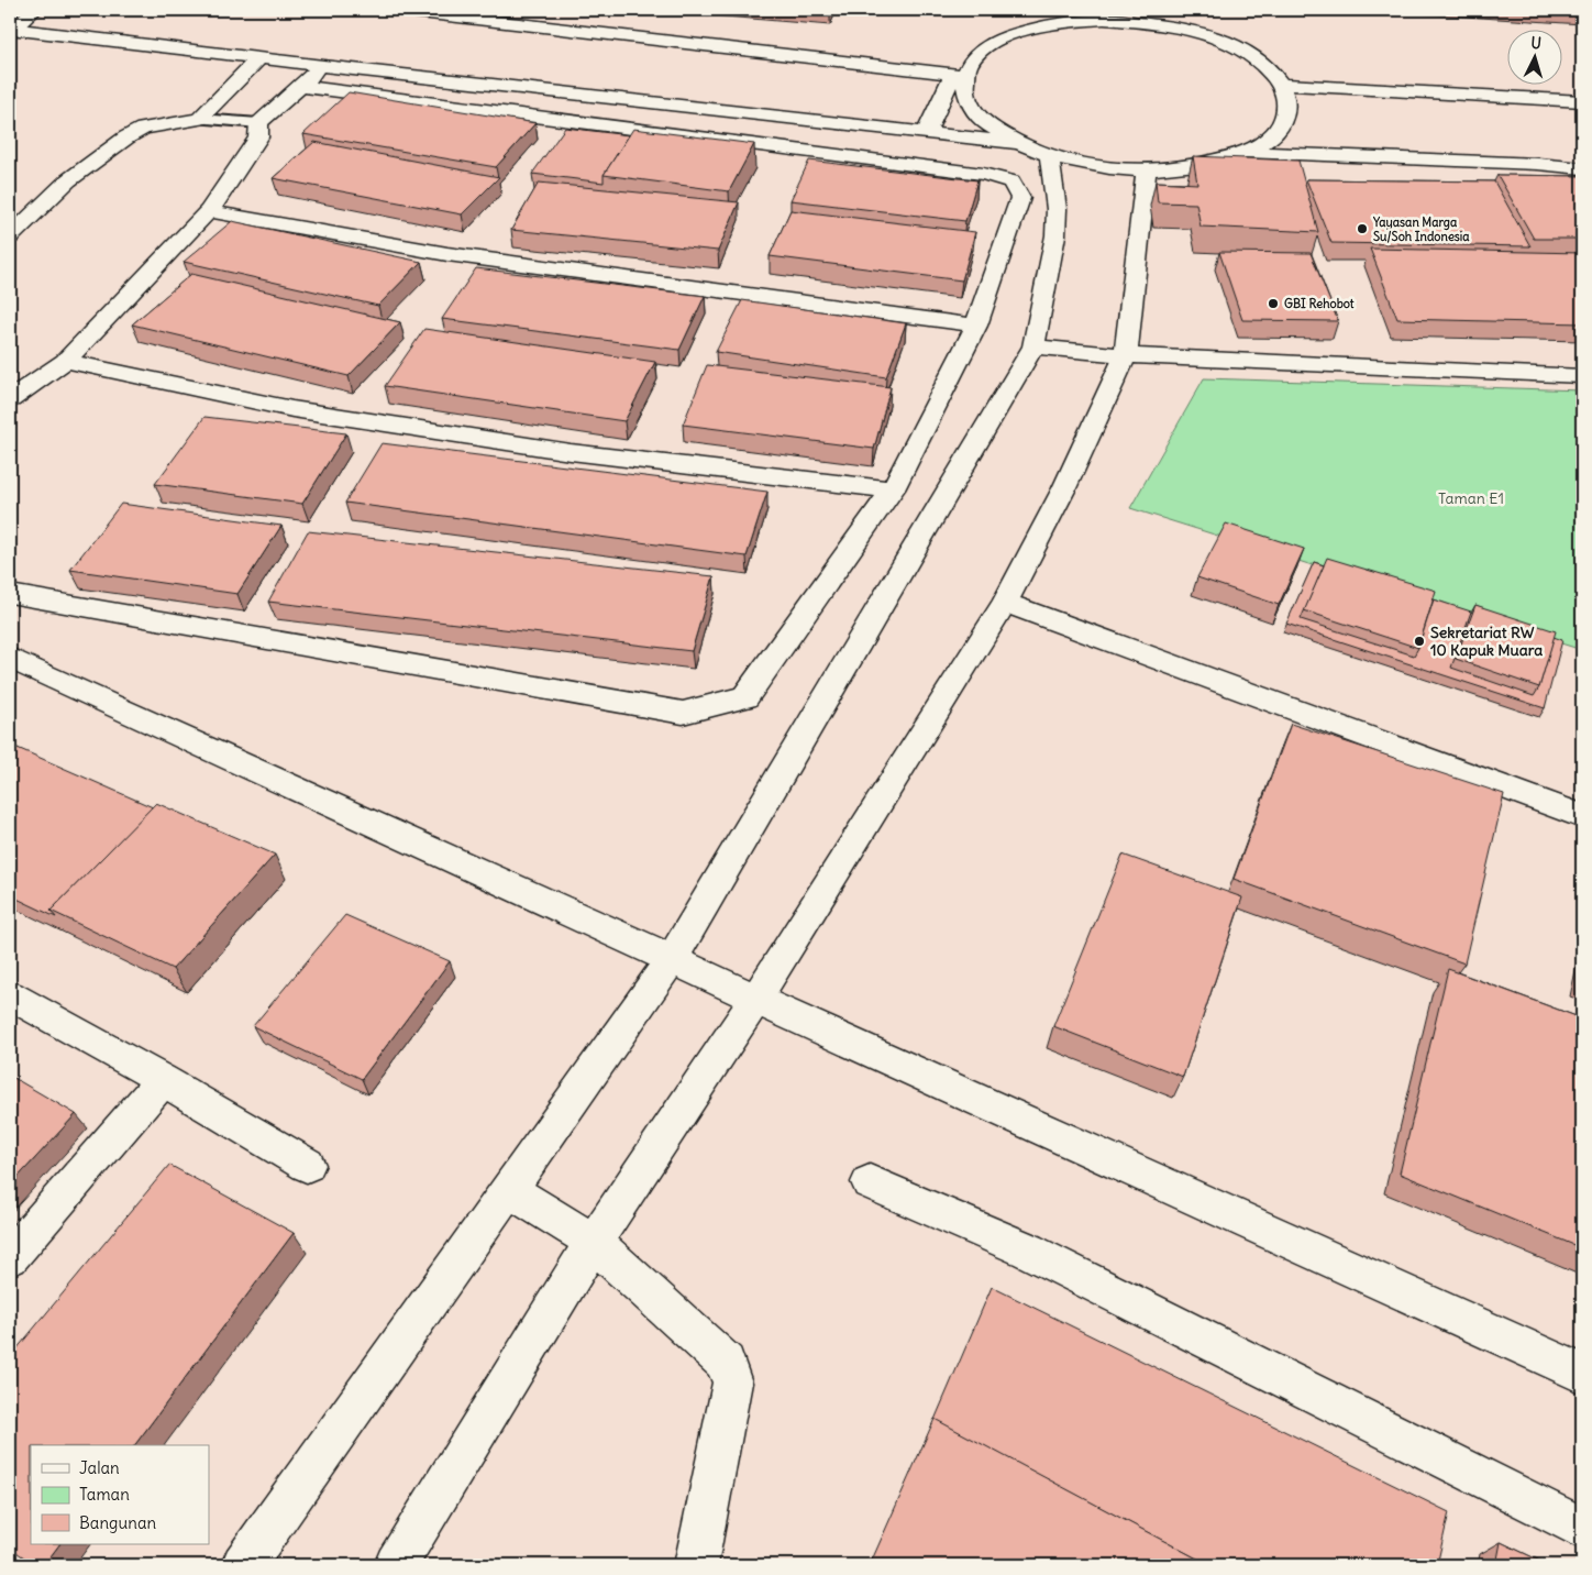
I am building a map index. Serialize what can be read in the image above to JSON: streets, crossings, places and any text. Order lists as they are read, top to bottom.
{
  "parks": ["Taman E1"],
  "places": ["Yayasan Marga Su/Soh Indonesia", "GBI Rehobot", "Sekretariat RW 10 Kapuk Muara"],
  "legend": ["Jalan", "Taman", "Bangunan"],
  "north": "top"
}
